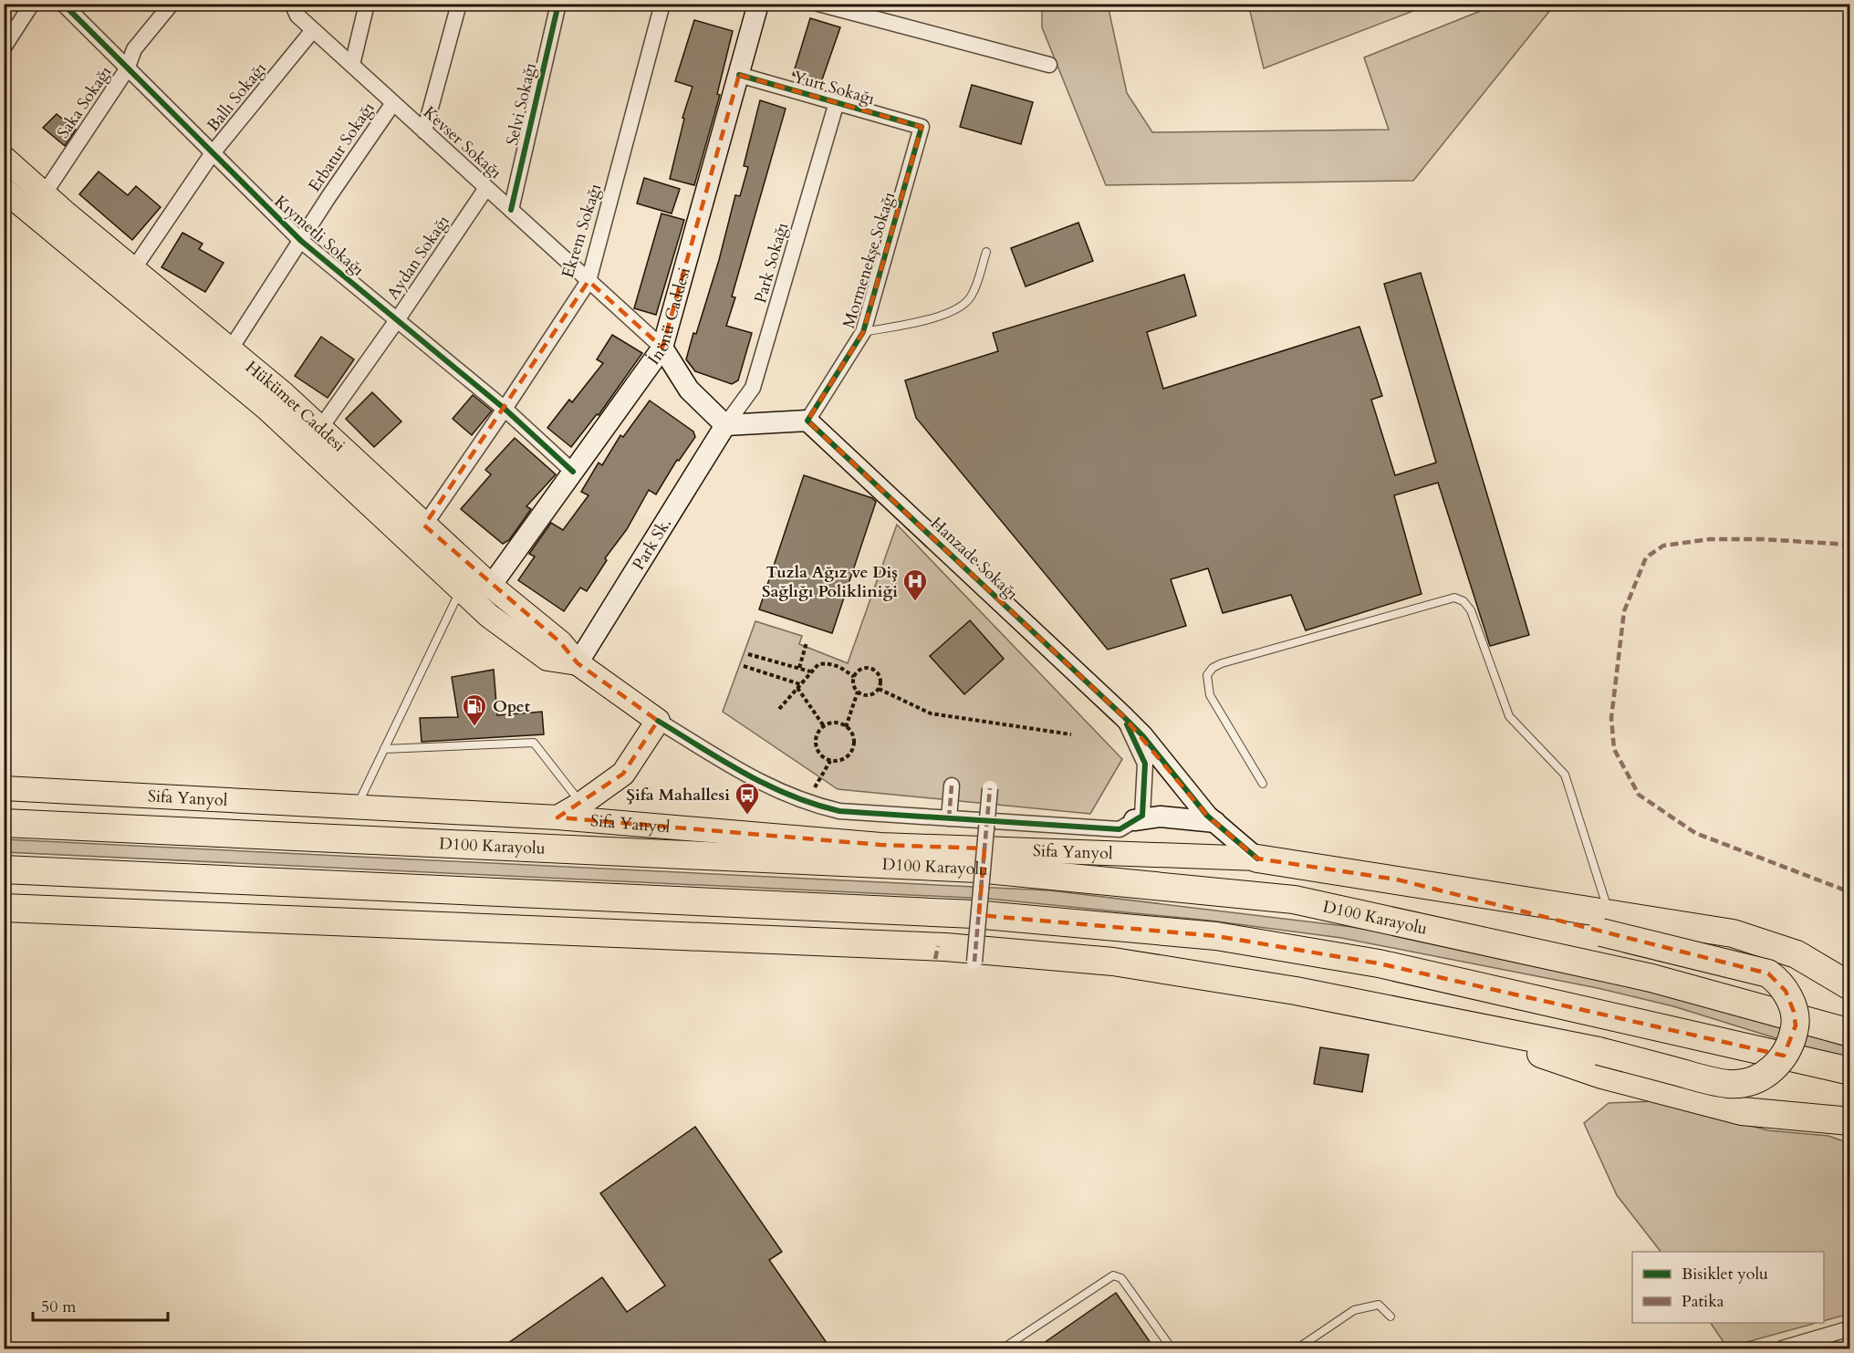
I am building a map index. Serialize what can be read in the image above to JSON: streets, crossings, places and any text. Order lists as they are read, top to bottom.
{
  "streets": {
    "highway": ["D100 Karayolu"],
    "main road": ["Hükümet Caddesi", "Sifa Yanyol"],
    "street": [
      "Yurt Sokağı",
      "Ballı Sokağı",
      "Saka Sokağı",
      "Selvi Sokağı",
      "Kevser Sokağı",
      "Erbatur Sokağı",
      "Ekrem Sokağı",
      "Kıymetli Sokağı",
      "Aydan Sokağı",
      "Mormenekşe Sokağı",
      "Park Sokağı",
      "İnönü Caddesi",
      "Park Sk.",
      "Hanzade Sokağı"
    ]
  },
  "crossings": [
    ["Yurt Sokağı", "Mormenekşe Sokağı"],
    ["Yurt Sokağı", "Park Sokağı"],
    ["Yurt Sokağı", "İnönü Caddesi"],
    ["Ballı Sokağı", "Kevser Sokağı"],
    ["Ballı Sokağı", "Kıymetli Sokağı"],
    ["Ballı Sokağı", "Hükümet Caddesi"],
    ["Saka Sokağı", "Kıymetli Sokağı"],
    ["Saka Sokağı", "Hükümet Caddesi"],
    ["Selvi Sokağı", "Kevser Sokağı"],
    ["Kevser Sokağı", "Erbatur Sokağı"],
    ["Kevser Sokağı", "Ekrem Sokağı"],
    ["Kevser Sokağı", "Aydan Sokağı"],
    ["Kevser Sokağı", "İnönü Caddesi"],
    ["Erbatur Sokağı", "Kıymetli Sokağı"],
    ["Erbatur Sokağı", "Hükümet Caddesi"],
    ["Ekrem Sokağı", "Kıymetli Sokağı"],
    ["Ekrem Sokağı", "Hükümet Caddesi"],
    ["Kıymetli Sokağı", "Aydan Sokağı"],
    ["Kıymetli Sokağı", "İnönü Caddesi"],
    ["Aydan Sokağı", "Hükümet Caddesi"],
    ["Mormenekşe Sokağı", "Hanzade Sokağı"],
    ["Park Sokağı", "Park Sk."],
    ["İnönü Caddesi", "Hükümet Caddesi"],
    ["Hükümet Caddesi", "Park Sk."],
    ["Hanzade Sokağı", "Sifa Yanyol"]
  ],
  "places": {
    "hospital": ["Tuzla Ağız ve Diş Sağlığı Polikliniği"],
    "fuel station": ["Opet"],
    "bus stop": ["Şifa Mahallesi"]
  },
  "legend": ["Bisiklet yolu", "Patika"],
  "scale_bar": "50 m"
}
